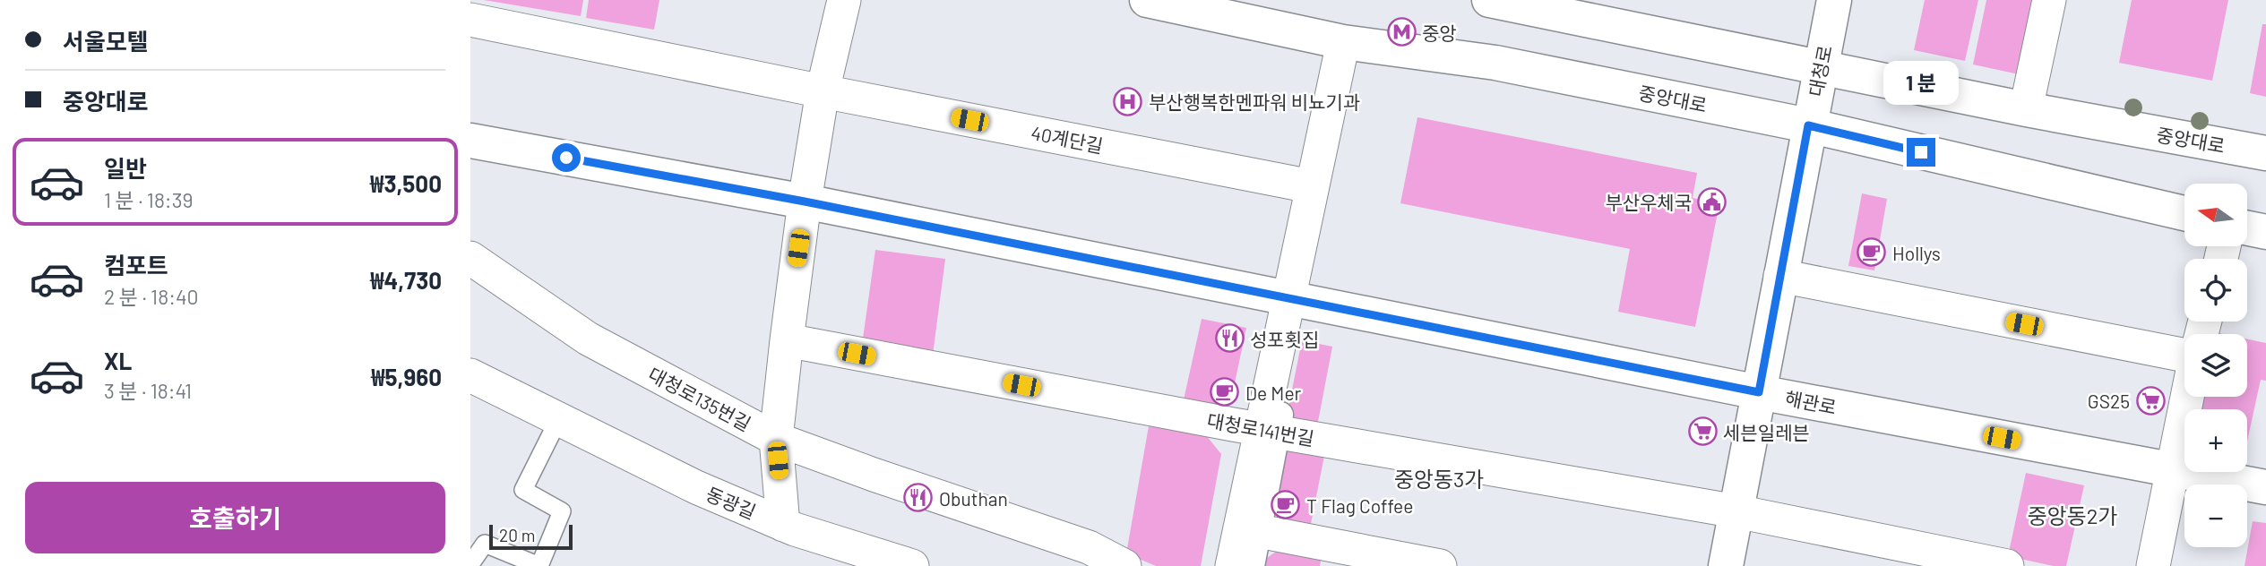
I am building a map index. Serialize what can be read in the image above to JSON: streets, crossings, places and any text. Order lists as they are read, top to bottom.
{
  "streets": {
    "main road": ["대청로", "중앙대로", "해관로"],
    "street": [
      "40계단길",
      "대청로135번길",
      "대청로141번길",
      "동광길"
    ]
  },
  "crossings": [
    ["대청로", "중앙대로"],
    ["대청로", "해관로"],
    ["대청로", "대청로141번길"]
  ],
  "districts": ["중앙동3가", "중앙동2가"],
  "places": {
    "metro station": ["중앙"],
    "hospital": ["부산행복한멘파워 비뇨기과"],
    "public building": ["부산우체국"],
    "cafe": ["Hollys", "De Mer", "T Flag Coffee"],
    "restaurant": ["성포횟집", "Obuthan"],
    "supermarket": ["GS25", "세븐일레븐"]
  },
  "scale_bar": "20 m",
  "north": "left",
  "page": {
    "banner": ["서울모텔", "중앙대로"],
    "bubble": "1 분",
    "list": [
      {
        "name": "일반",
        "note": "1 분 · 18:39",
        "value": "₩3,500"
      },
      {
        "name": "컴포트",
        "note": "2 분 · 18:40",
        "value": "₩4,730"
      },
      {
        "name": "XL",
        "note": "3 분 · 18:41",
        "value": "₩5,960"
      }
    ],
    "map_buttons": ["+", "−"],
    "buttons": "호출하기",
    "scale": "20 m"
  }
}
